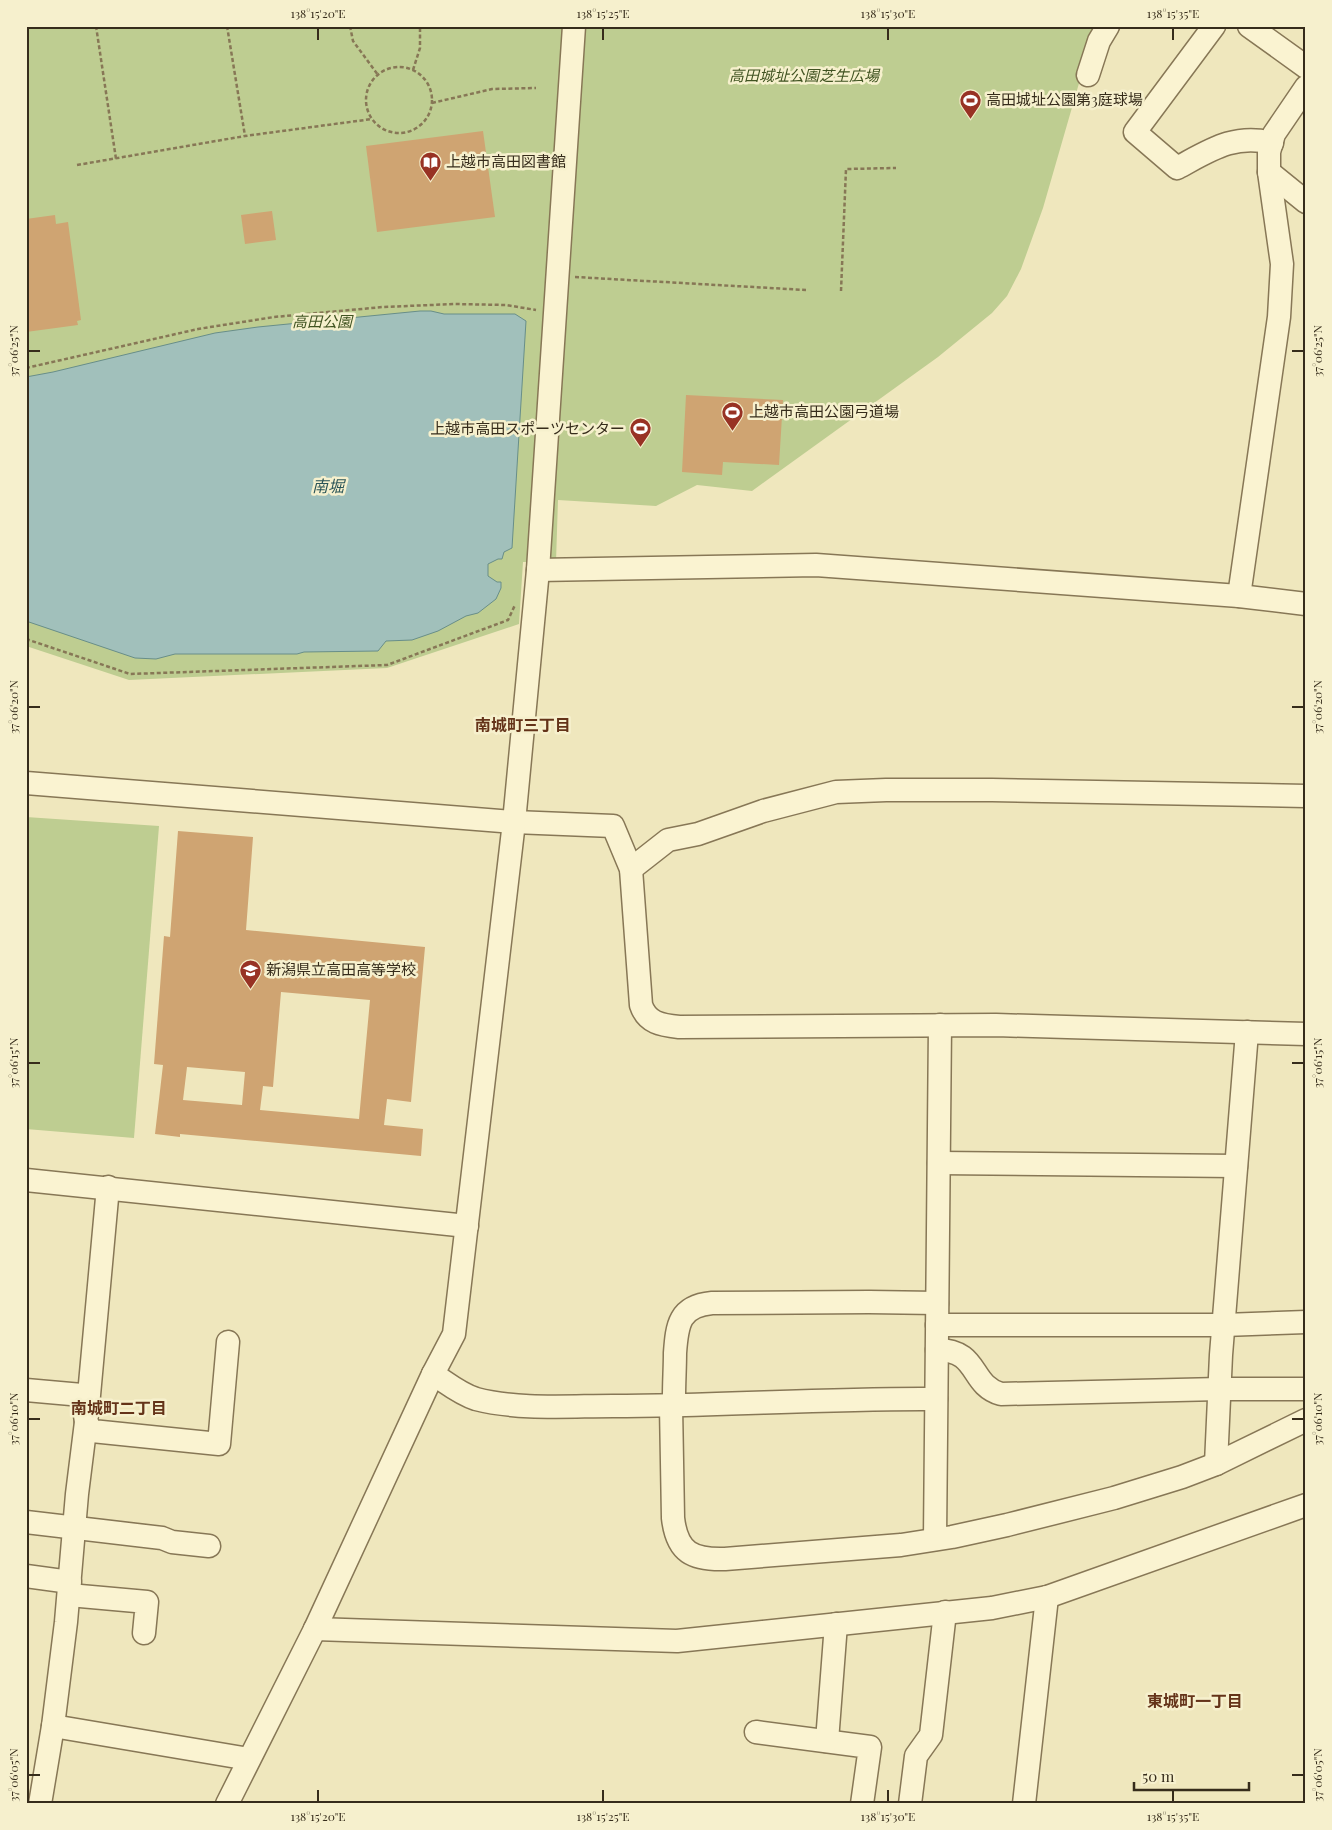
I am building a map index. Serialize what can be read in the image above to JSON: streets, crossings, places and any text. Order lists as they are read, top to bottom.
{
  "districts": ["南城町三丁目", "南城町二丁目", "東城町一丁目"],
  "water": ["南堀"],
  "parks": ["高田城址公園芝生広場", "高田公園"],
  "places": {
    "sports": ["高田城址公園第3庭球場", "上越市高田公園弓道場", "上越市高田スポーツセンター"],
    "library": ["上越市高田図書館"],
    "school or university": ["新潟県立高田高等学校"]
  },
  "scale_bar": "50 m",
  "coordinates": [
    "138°15'20\"E",
    "138°15'25\"E",
    "138°15'30\"E",
    "138°15'35\"E",
    "37°06'25\"N",
    "37°06'20\"N",
    "37°06'15\"N",
    "37°06'10\"N",
    "37°06'05\"N"
  ]
}
